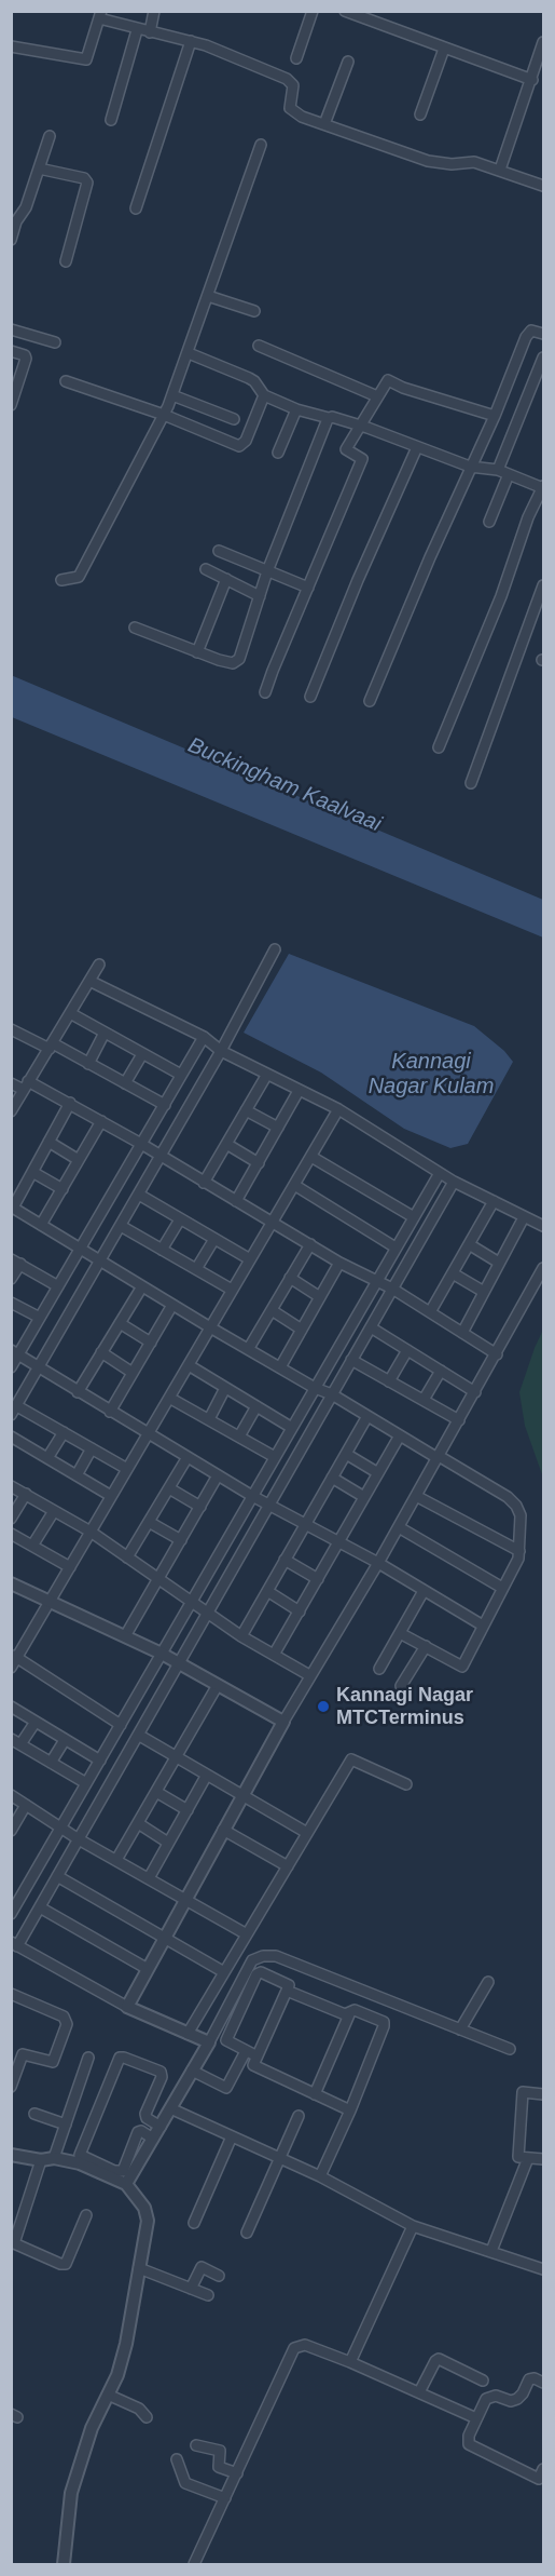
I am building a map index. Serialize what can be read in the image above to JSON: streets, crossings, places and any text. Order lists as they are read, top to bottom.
{
  "water": ["Buckingham Kaalvaai", "Kannagi Nagar Kulam"],
  "places": ["Kannagi Nagar MTCTerminus"]
}
